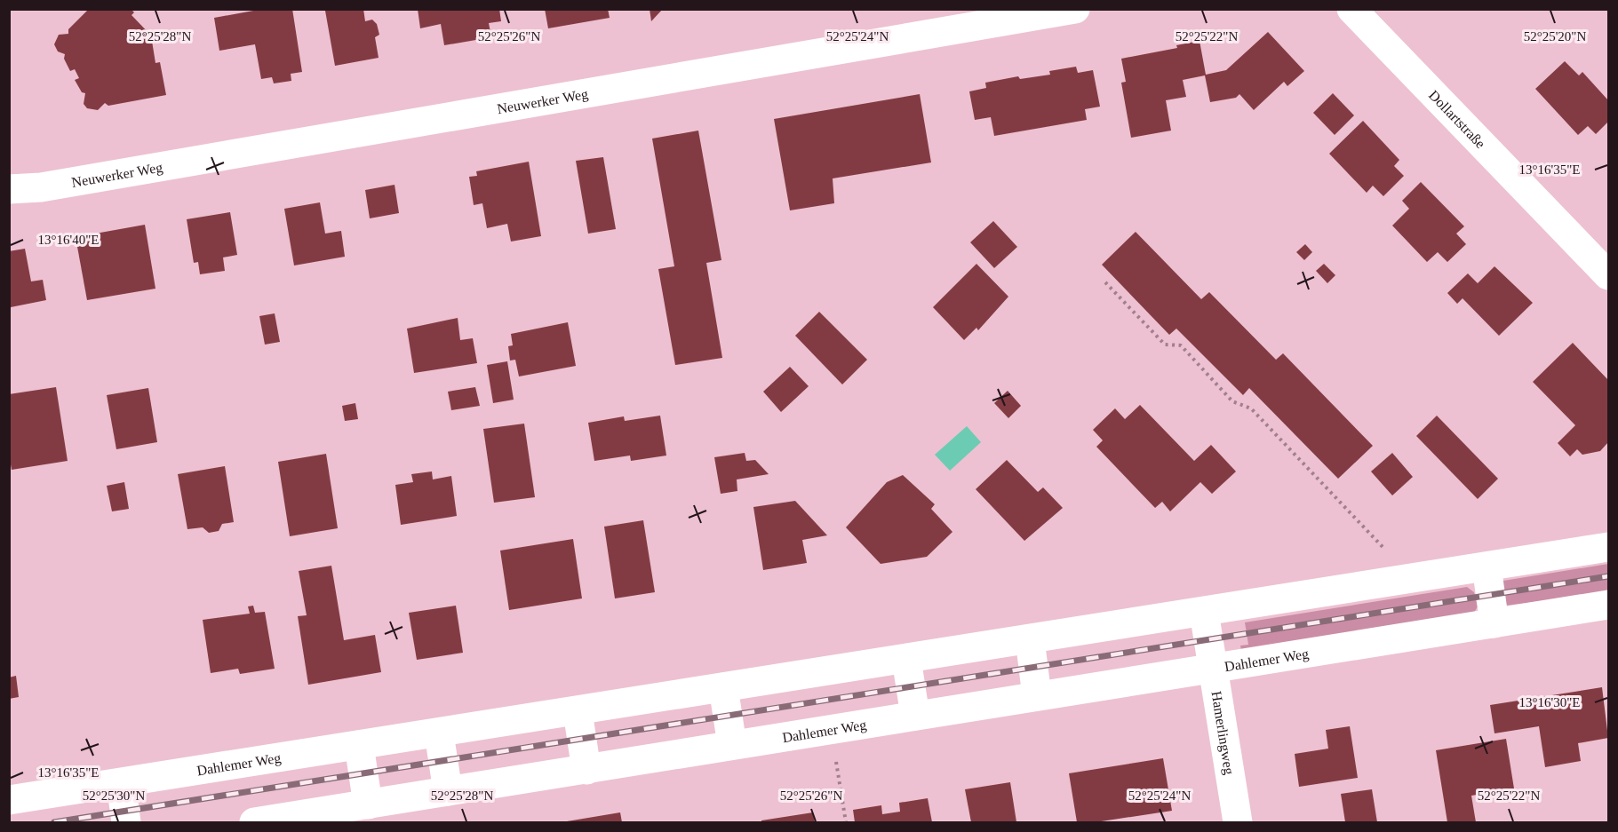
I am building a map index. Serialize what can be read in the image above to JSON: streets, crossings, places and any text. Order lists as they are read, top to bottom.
{
  "streets": {
    "street": [
      "Neuwerker Weg",
      "Dollartstraße",
      "Dahlemer Weg",
      "Hamerlingweg"
    ]
  },
  "crossings": [
    ["Dahlemer Weg", "Hamerlingweg"]
  ],
  "coordinates": [
    "52°25'28\"N",
    "52°25'26\"N",
    "52°25'24\"N",
    "52°25'22\"N",
    "52°25'20\"N",
    "13°16'35\"E",
    "13°16'40\"E",
    "13°16'30\"E",
    "52°25'30\"N"
  ]
}
